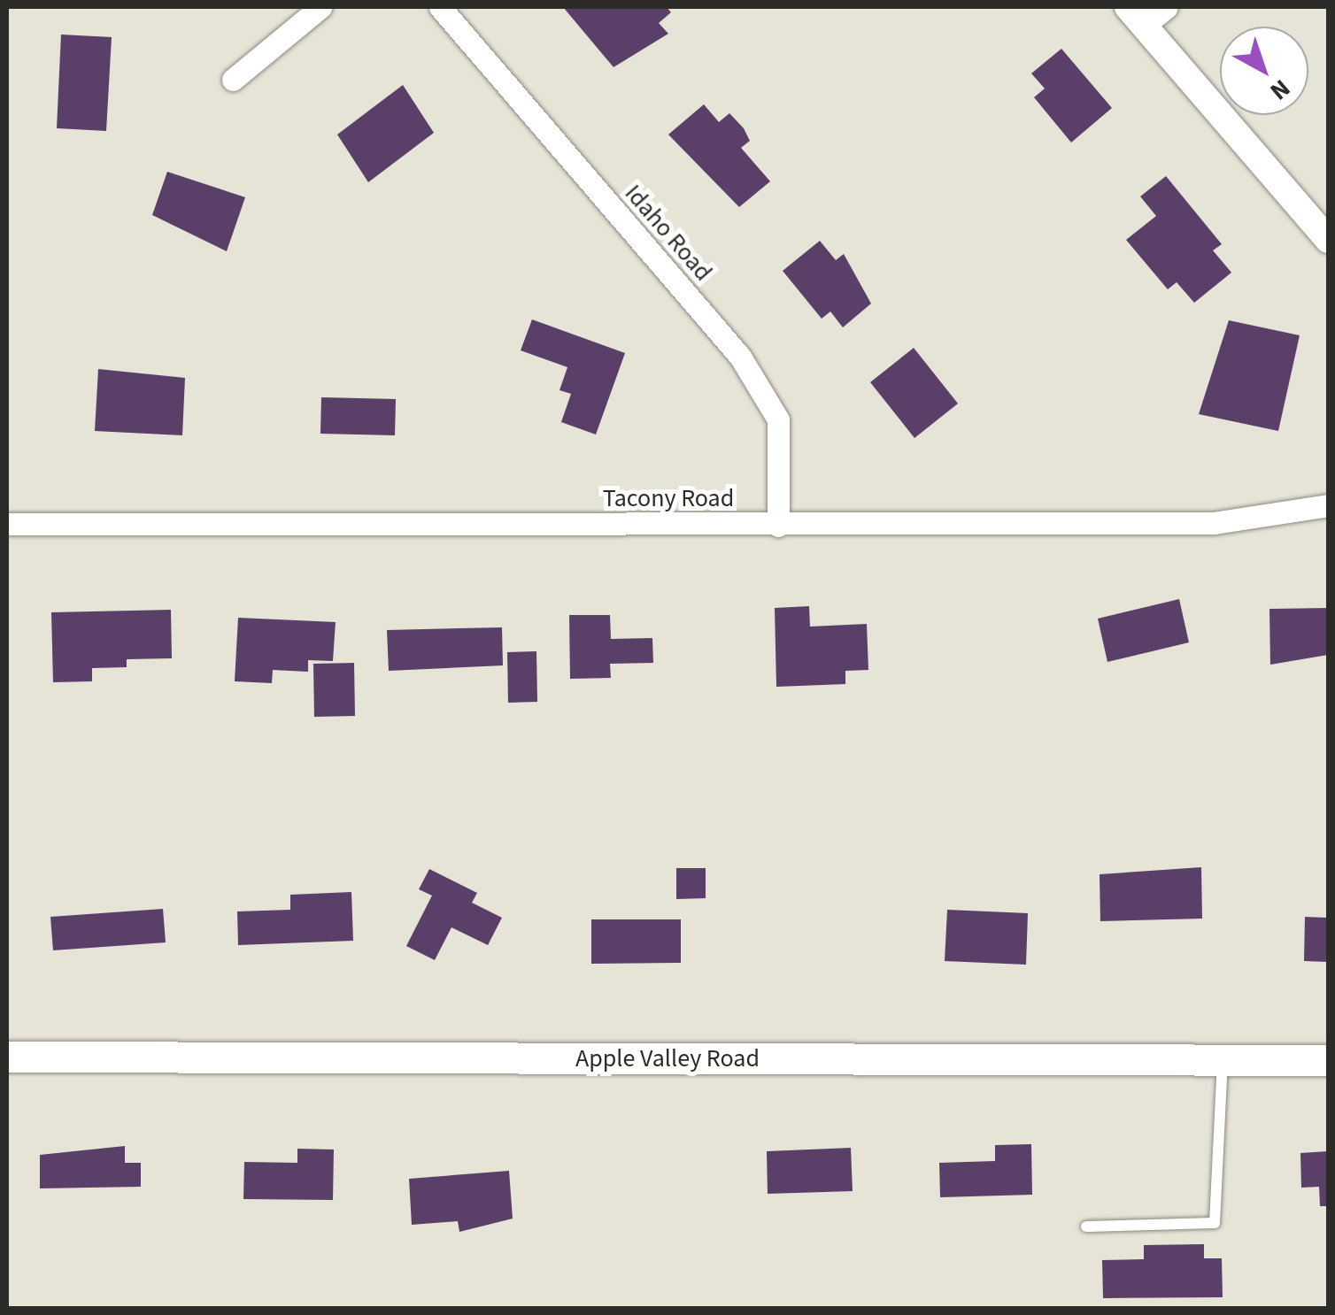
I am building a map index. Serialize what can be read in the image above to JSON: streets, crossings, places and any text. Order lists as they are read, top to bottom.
{
  "streets": {
    "main road": ["Apple Valley Road"],
    "street": ["Idaho Road", "Tacony Road"]
  },
  "crossings": [
    ["Idaho Road", "Tacony Road"]
  ],
  "north": "bottom right"
}
